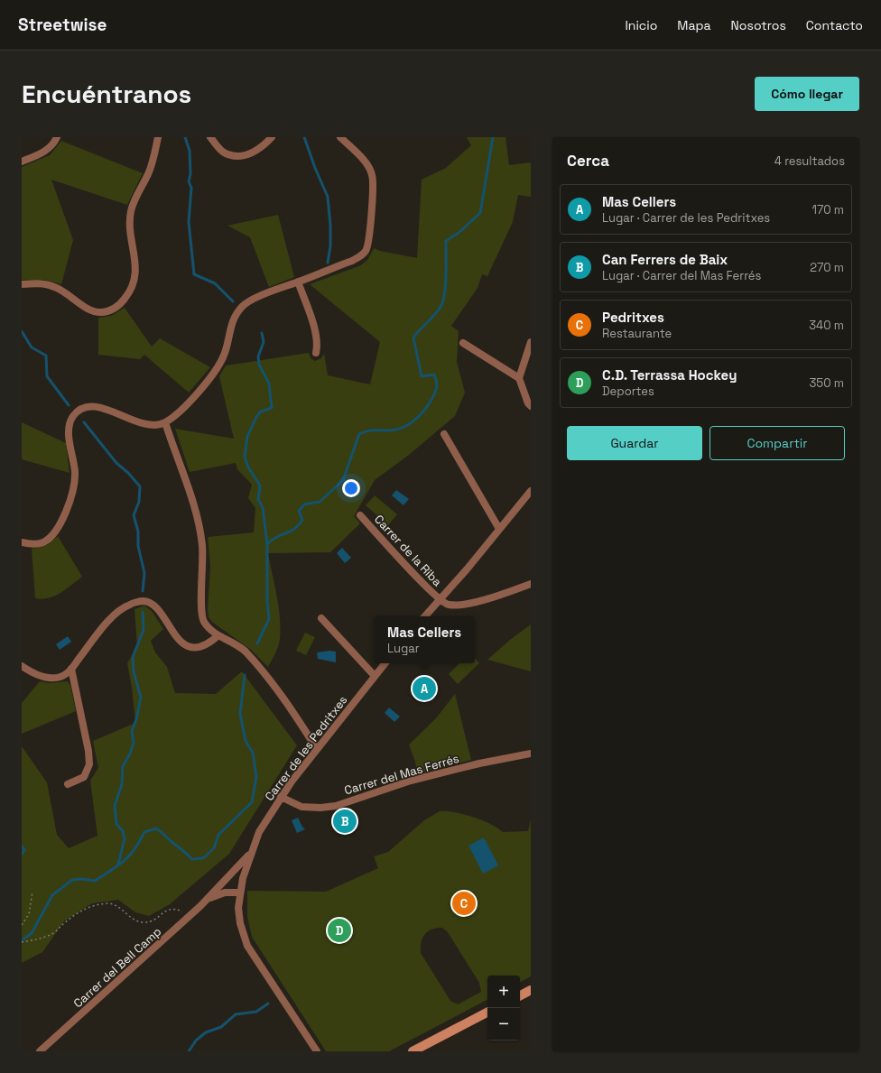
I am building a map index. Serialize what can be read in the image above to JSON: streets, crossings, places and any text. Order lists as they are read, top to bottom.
{
  "streets": {
    "street": [
      "Carrer de la Riba",
      "Carrer de les Pedritxes",
      "Carrer del Mas Ferrés",
      "Carrer del Bell Camp"
    ]
  },
  "crossings": [
    ["Carrer de les Pedritxes", "Carrer del Mas Ferrés"],
    ["Carrer de les Pedritxes", "Carrer del Bell Camp"]
  ],
  "page": {
    "header": "Streetwise",
    "nav": [
      "Inicio",
      "Mapa",
      "Nosotros",
      "Contacto"
    ],
    "buttons": [
      "Cómo llegar",
      ["Guardar", "Compartir"]
    ],
    "title": "Encuéntranos",
    "heading": ["Cerca", "4 resultados"],
    "list": [
      {
        "mark": "A",
        "name": "Mas Cellers",
        "note": "Lugar · Carrer de les Pedritxes",
        "value": "170 m"
      },
      {
        "mark": "B",
        "name": "Can Ferrers de Baix",
        "note": "Lugar · Carrer del Mas Ferrés",
        "value": "270 m"
      },
      {
        "mark": "C",
        "name": "Pedritxes",
        "note": "Restaurante",
        "value": "340 m"
      },
      {
        "mark": "D",
        "name": "C.D. Terrassa Hockey",
        "note": "Deportes",
        "value": "350 m"
      }
    ],
    "popup": ["Mas Cellers", "Lugar"],
    "pins": [
      "A",
      "B",
      "C",
      "D"
    ],
    "map_buttons": ["+", "−"]
  }
}
